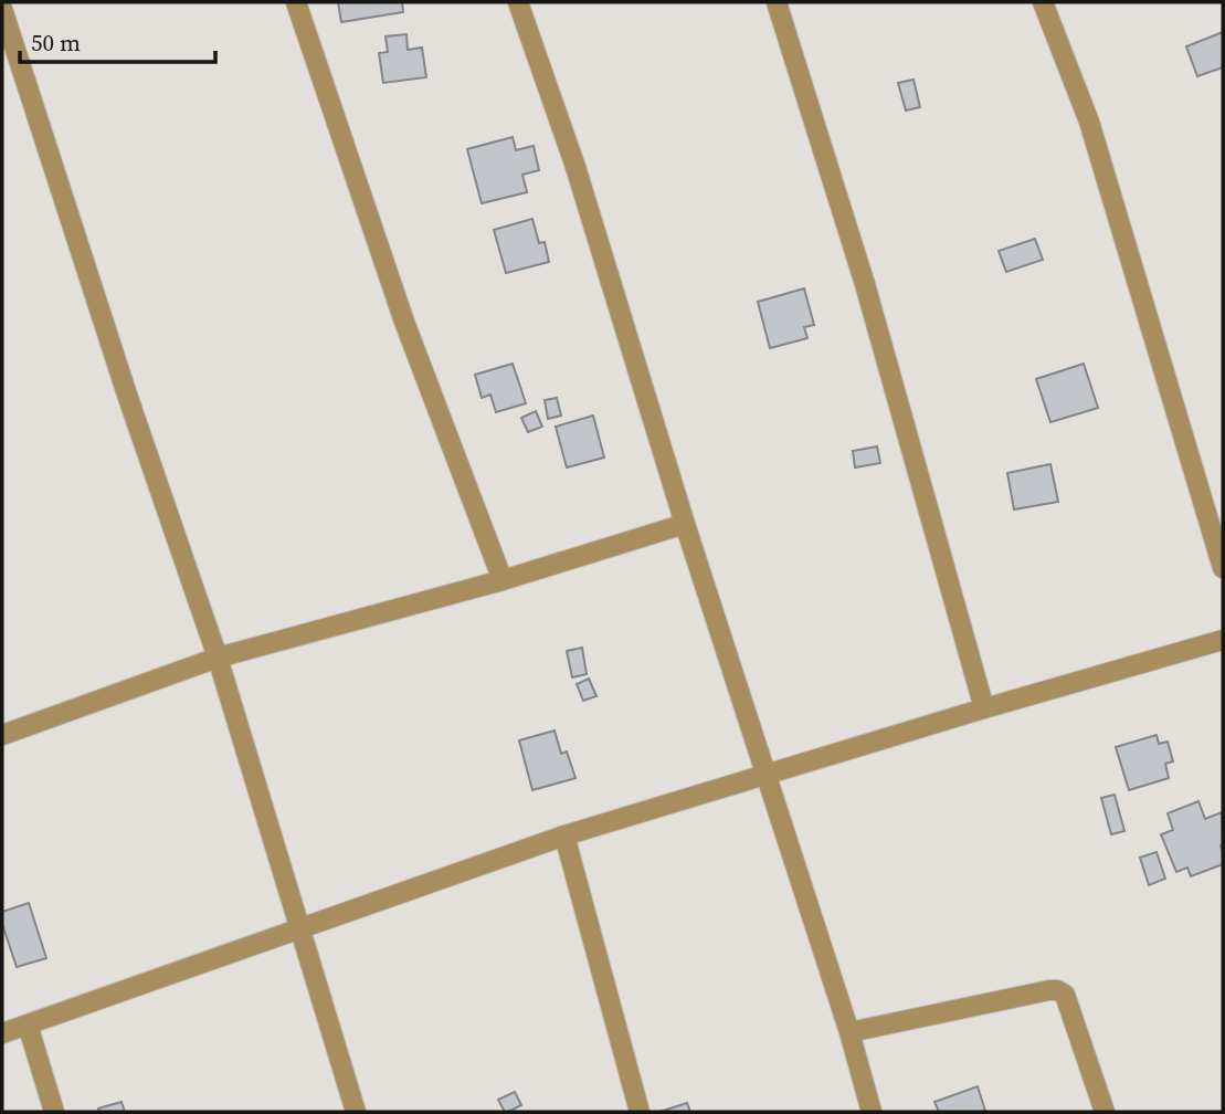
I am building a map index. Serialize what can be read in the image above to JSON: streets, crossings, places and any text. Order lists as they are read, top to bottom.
{
  "scale_bar": "50 m"
}
